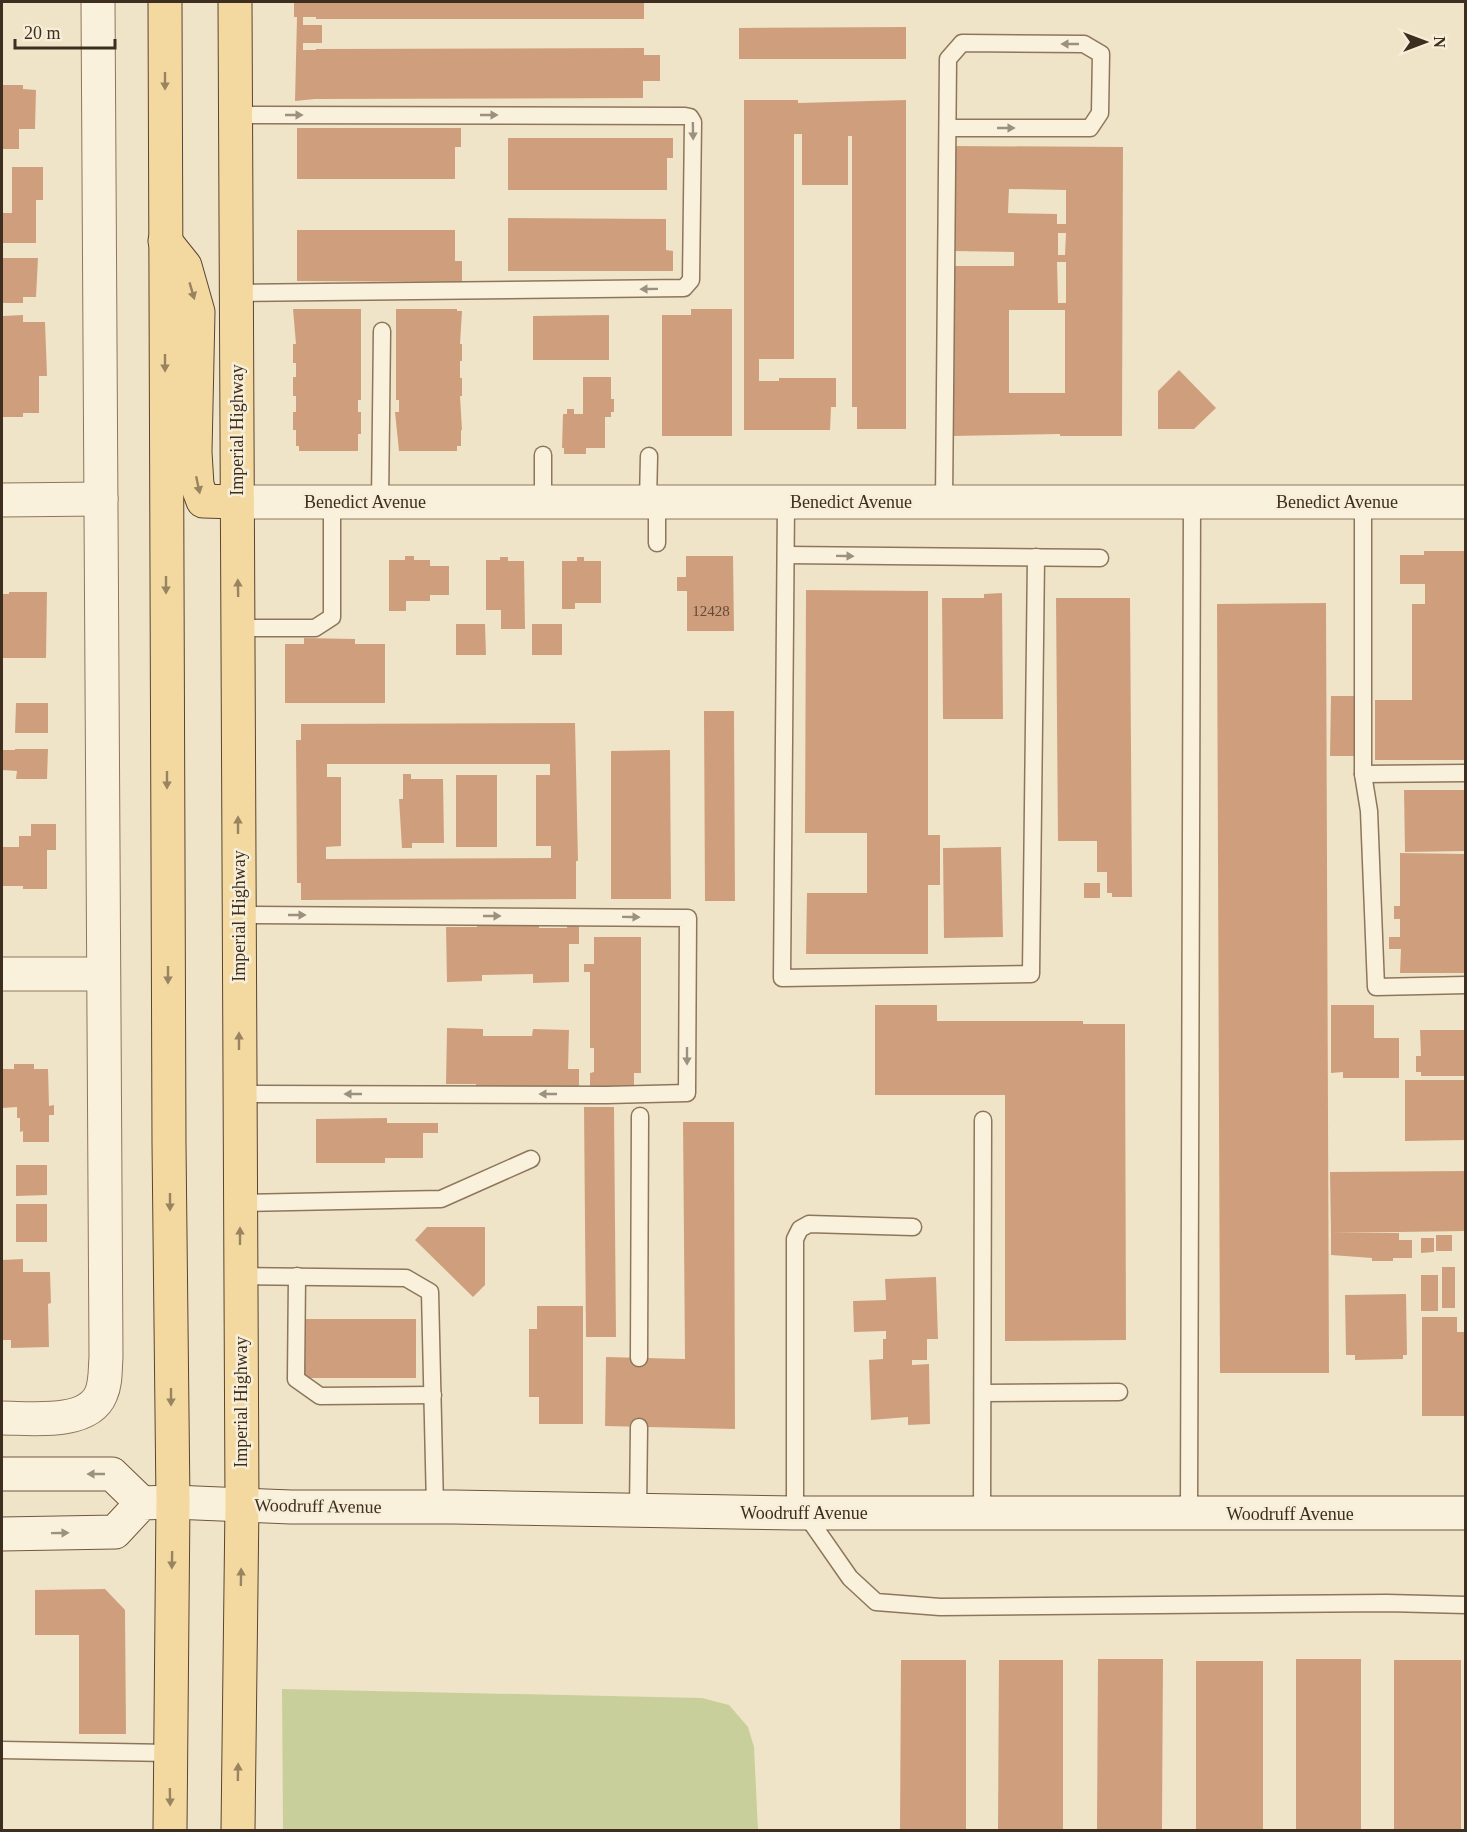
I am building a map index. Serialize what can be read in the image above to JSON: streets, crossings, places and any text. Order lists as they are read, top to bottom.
{
  "streets": {
    "main road": ["Imperial Highway"],
    "street": ["Benedict Avenue", "Woodruff Avenue"]
  },
  "crossings": [
    ["Imperial Highway", "Benedict Avenue"],
    ["Imperial Highway", "Woodruff Avenue"]
  ],
  "house_numbers": ["12428"],
  "scale_bar": "20 m",
  "north": "right"
}
